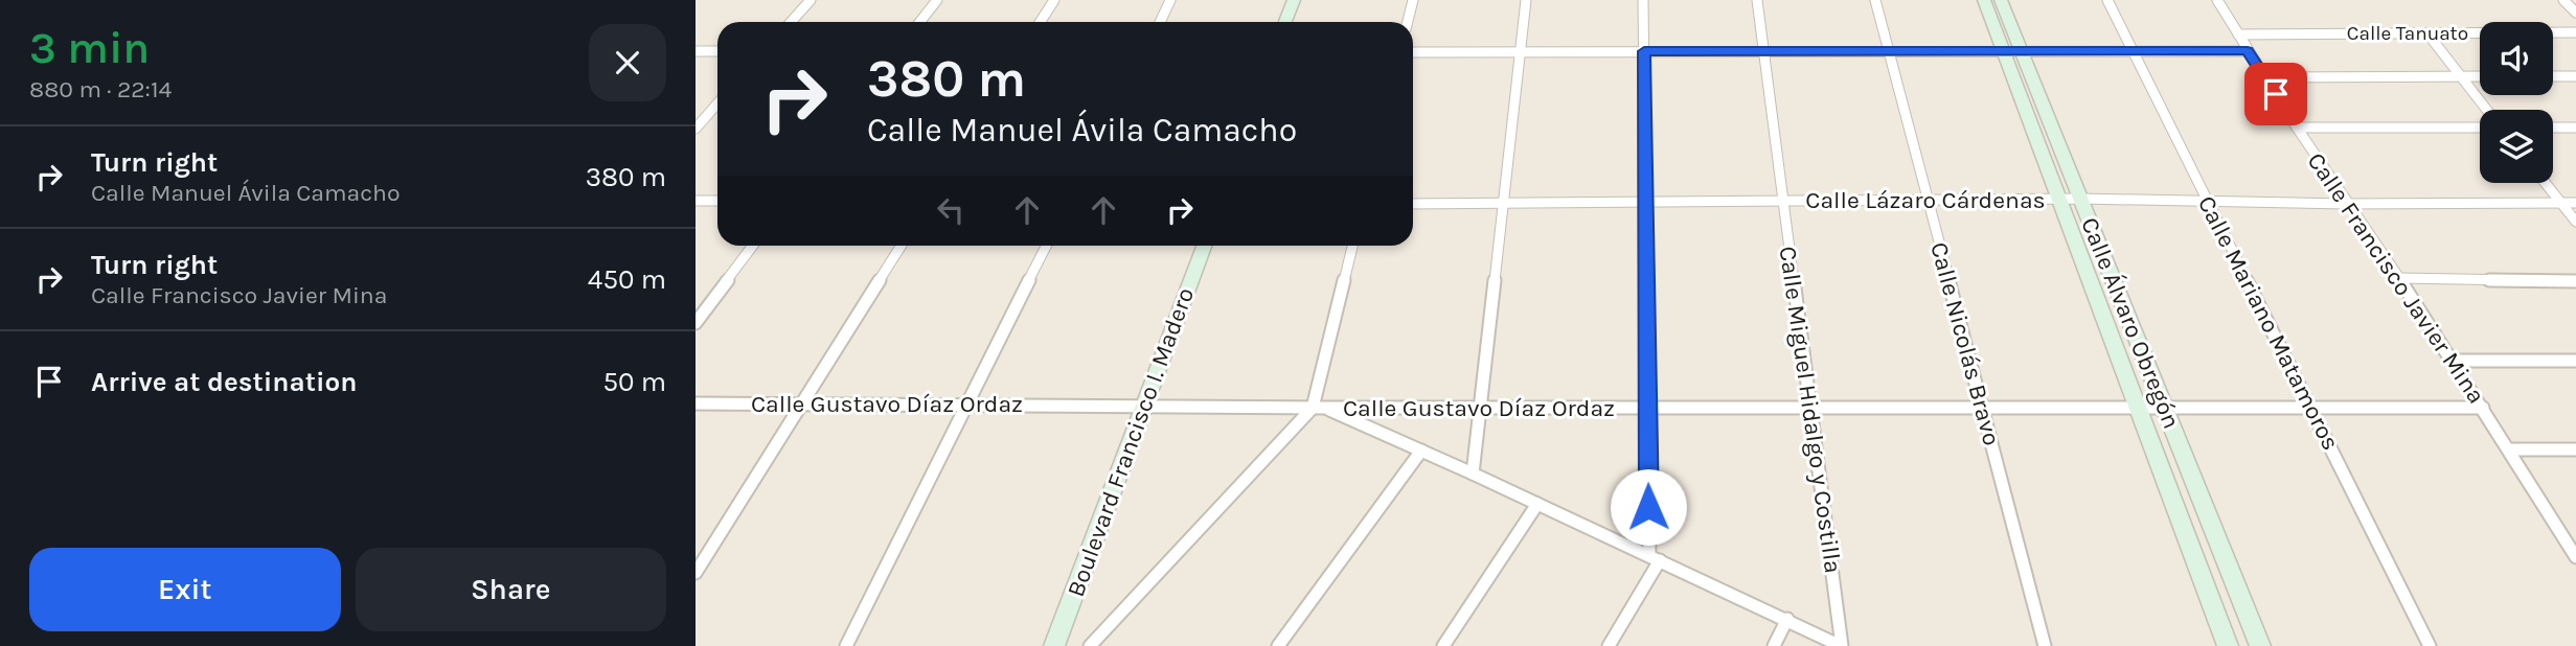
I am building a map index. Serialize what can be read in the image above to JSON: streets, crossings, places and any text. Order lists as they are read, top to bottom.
{
  "streets": {
    "street": [
      "Calle Tanuato",
      "Calle Lázaro Cárdenas",
      "Calle Francisco Javier Mina",
      "Calle Álvaro Obregón",
      "Calle Mariano Matamoros",
      "Calle Nicolás Bravo",
      "Calle Gustavo Díaz Ordaz",
      "Calle Miguel Hidalgo y Costilla",
      "Boulevard Francisco I. Madero"
    ]
  },
  "crossings": [
    ["Calle Tanuato", "Calle Francisco Javier Mina"],
    ["Calle Lázaro Cárdenas", "Calle Francisco Javier Mina"],
    ["Calle Lázaro Cárdenas", "Calle Álvaro Obregón"],
    ["Calle Lázaro Cárdenas", "Calle Mariano Matamoros"],
    ["Calle Lázaro Cárdenas", "Calle Nicolás Bravo"],
    ["Calle Lázaro Cárdenas", "Calle Miguel Hidalgo y Costilla"],
    ["Calle Francisco Javier Mina", "Calle Gustavo Díaz Ordaz"],
    ["Calle Álvaro Obregón", "Calle Gustavo Díaz Ordaz"],
    ["Calle Mariano Matamoros", "Calle Gustavo Díaz Ordaz"],
    ["Calle Nicolás Bravo", "Calle Gustavo Díaz Ordaz"],
    ["Calle Gustavo Díaz Ordaz", "Calle Miguel Hidalgo y Costilla"],
    ["Calle Gustavo Díaz Ordaz", "Boulevard Francisco I. Madero"]
  ],
  "page": {
    "heading": ["3 min", "880 m · 22:14"],
    "turn": ["380 m", "Calle Manuel Ávila Camacho"],
    "list": [
      {
        "name": "Turn right",
        "note": "Calle Manuel Ávila Camacho",
        "value": "380 m"
      },
      {
        "name": "Turn right",
        "note": "Calle Francisco Javier Mina",
        "value": "450 m"
      },
      {
        "name": "Arrive at destination",
        "value": "50 m"
      }
    ],
    "buttons": ["Exit", "Share"]
  }
}
